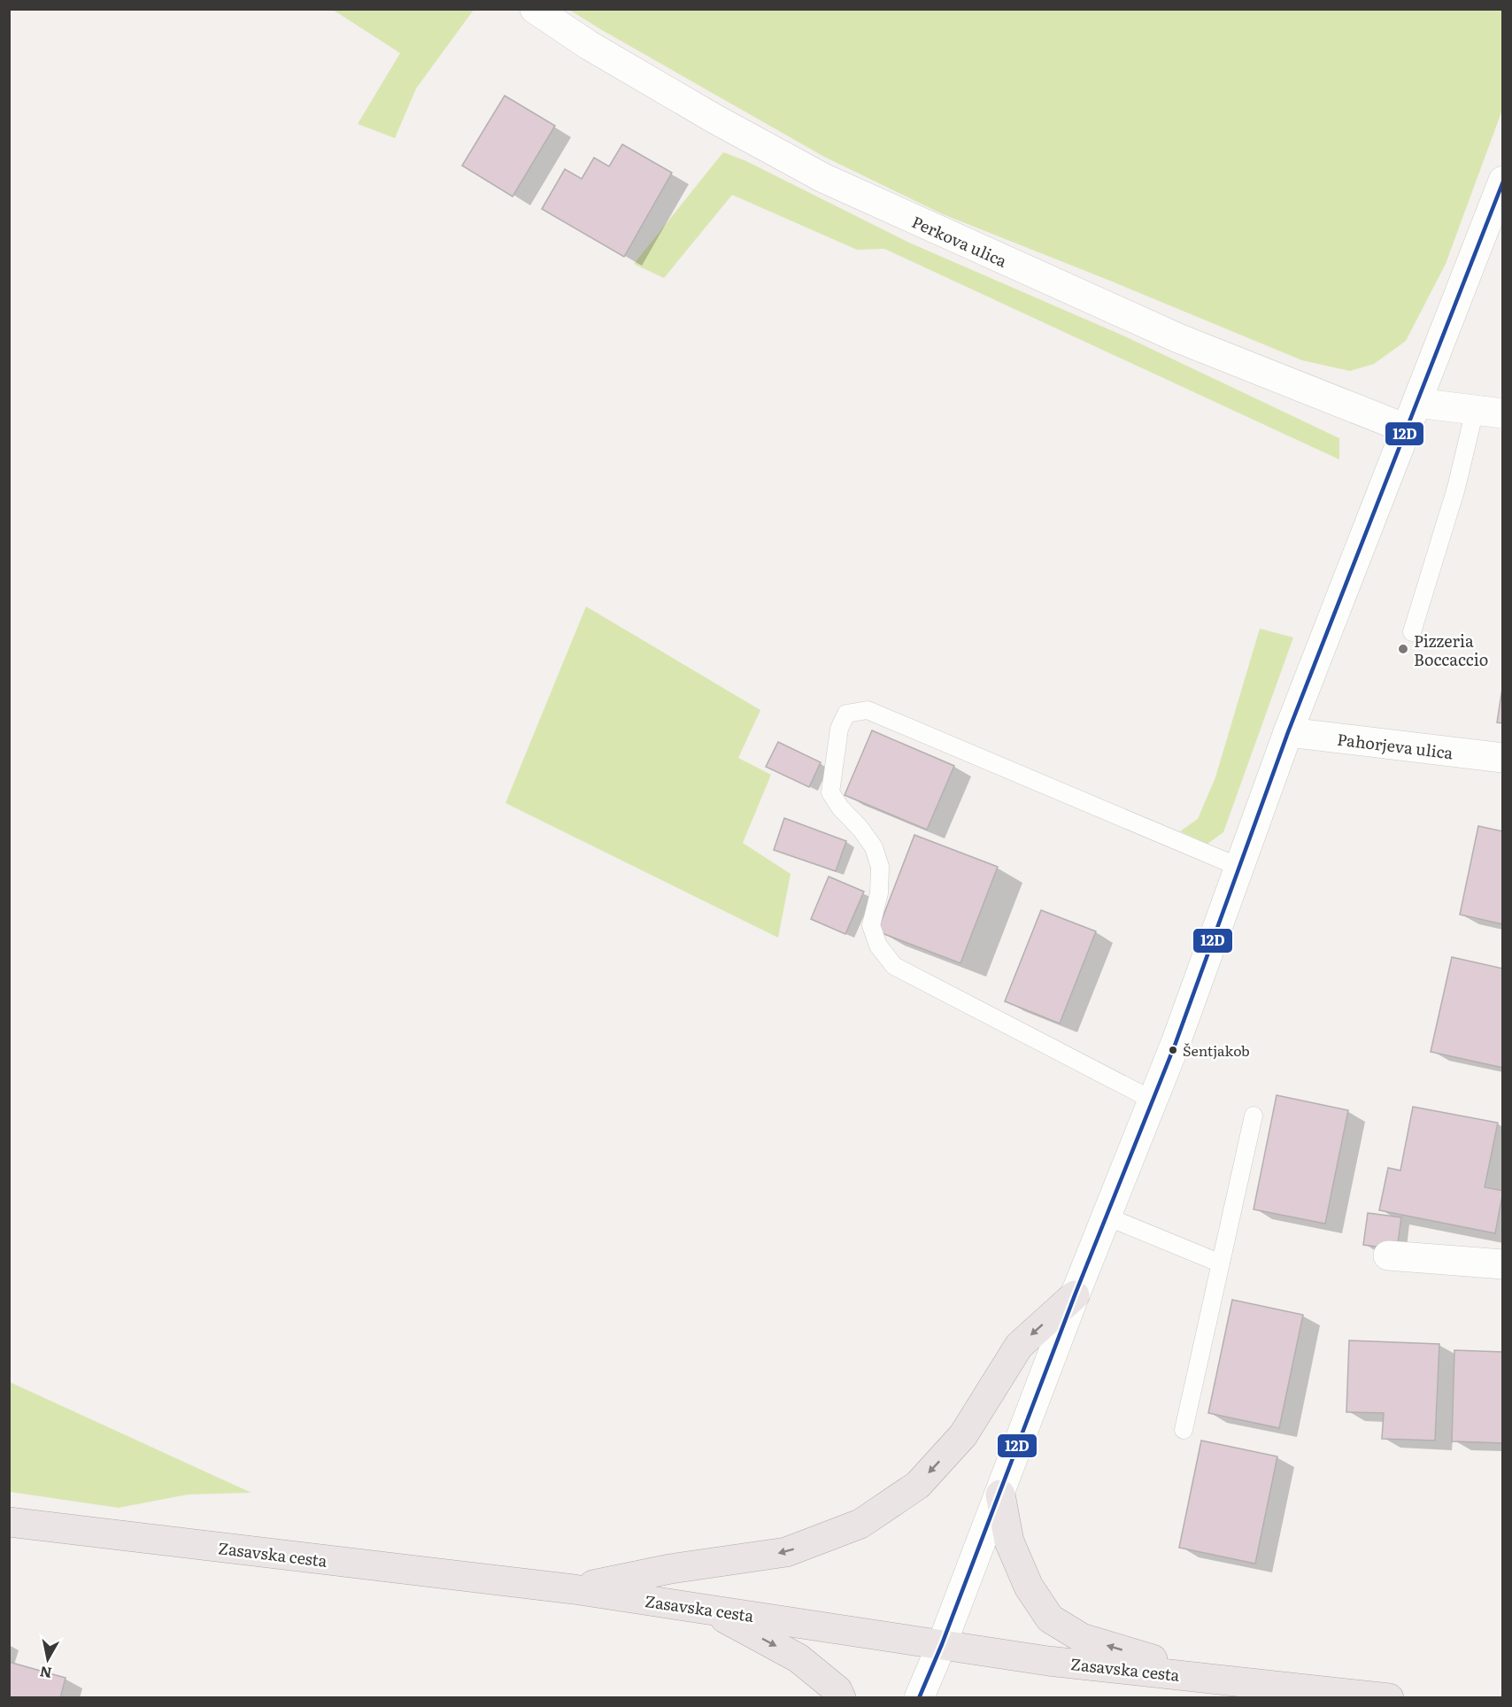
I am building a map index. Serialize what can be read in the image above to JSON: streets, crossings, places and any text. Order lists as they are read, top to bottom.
{
  "streets": {
    "main road": ["Perkova ulica", "Pahorjeva ulica", "Zasavska cesta"]
  },
  "places": ["Pizzeria Boccaccio", "Šentjakob"],
  "lines": ["transit line 12D"],
  "north": "bottom"
}
